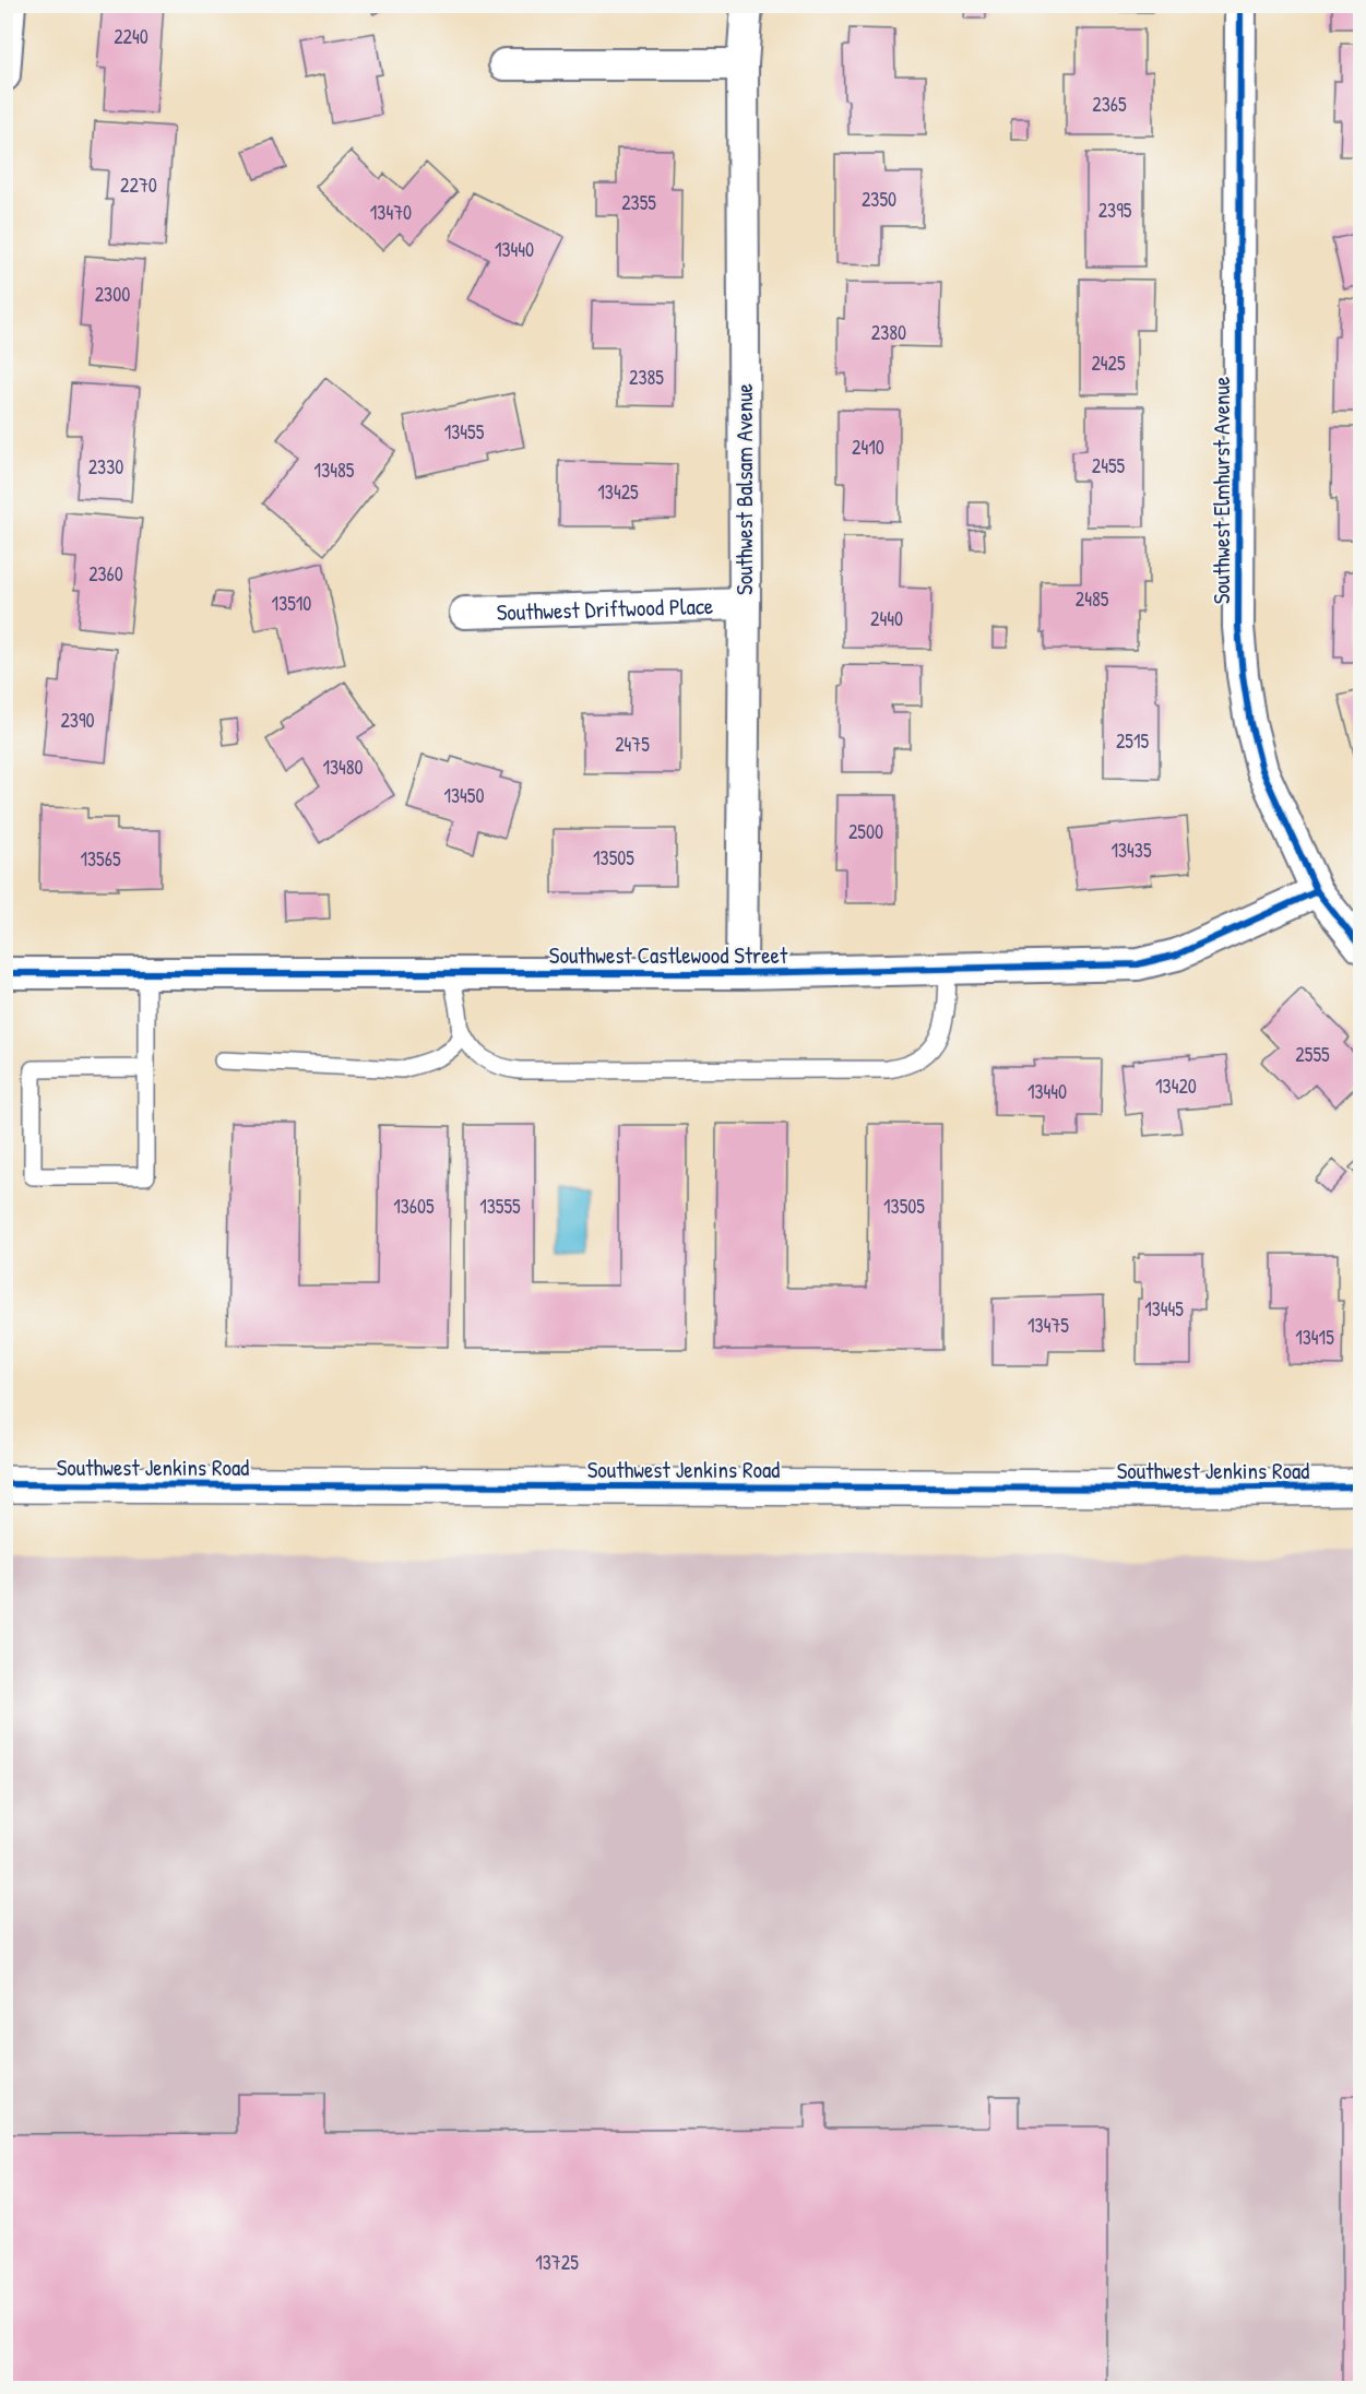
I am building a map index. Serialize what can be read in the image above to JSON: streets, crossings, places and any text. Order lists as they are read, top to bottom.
{
  "streets": {
    "main road": ["Southwest Jenkins Road"],
    "street": [
      "Southwest Balsam Avenue",
      "Southwest Elmhurst Avenue",
      "Southwest Driftwood Place",
      "Southwest Castlewood Street"
    ]
  },
  "crossings": [
    ["Southwest Balsam Avenue", "Southwest Driftwood Place"],
    ["Southwest Balsam Avenue", "Southwest Castlewood Street"],
    ["Southwest Elmhurst Avenue", "Southwest Castlewood Street"]
  ],
  "house_numbers": [
    "2240",
    "2365",
    "2270",
    "2350",
    "2355",
    "2395",
    "13470",
    "13440",
    "2300",
    "2380",
    "2425",
    "2385",
    "13455",
    "2410",
    "2455",
    "2330",
    "13485",
    "13425",
    "2360",
    "2485",
    "13510",
    "2440",
    "2390",
    "2515",
    "2475",
    "13480",
    "13450",
    "2500",
    "13435",
    "13505",
    "13565",
    "2555",
    "13420",
    "13440",
    "13605",
    "13555",
    "13505",
    "13445",
    "13475",
    "13415",
    "13725"
  ]
}
